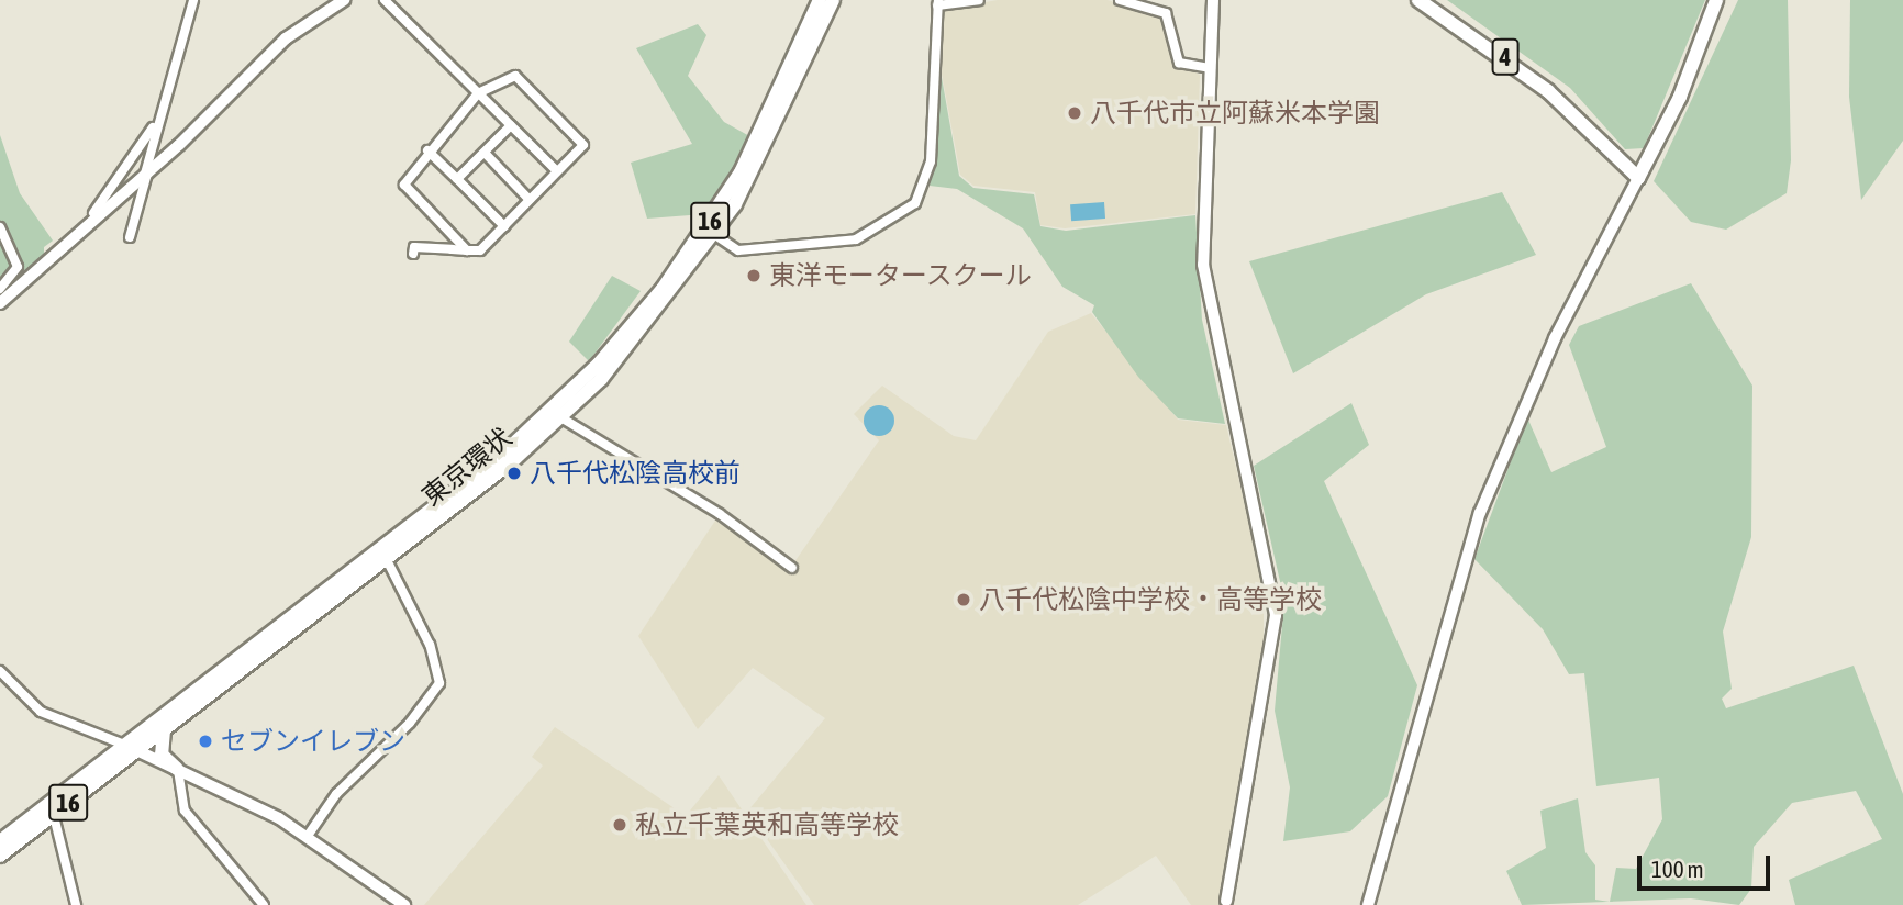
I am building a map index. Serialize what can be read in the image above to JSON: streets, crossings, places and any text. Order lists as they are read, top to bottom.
{
  "streets": {
    "main road": ["4", "16", "東京環状"]
  },
  "places": [
    "八千代市立阿蘇米本学園",
    "東洋モータースクール",
    "八千代松陰高校前",
    "八千代松陰中学校・高等学校",
    "セブンイレブン",
    "私立千葉英和高等学校"
  ],
  "scale_bar": "100 m"
}
